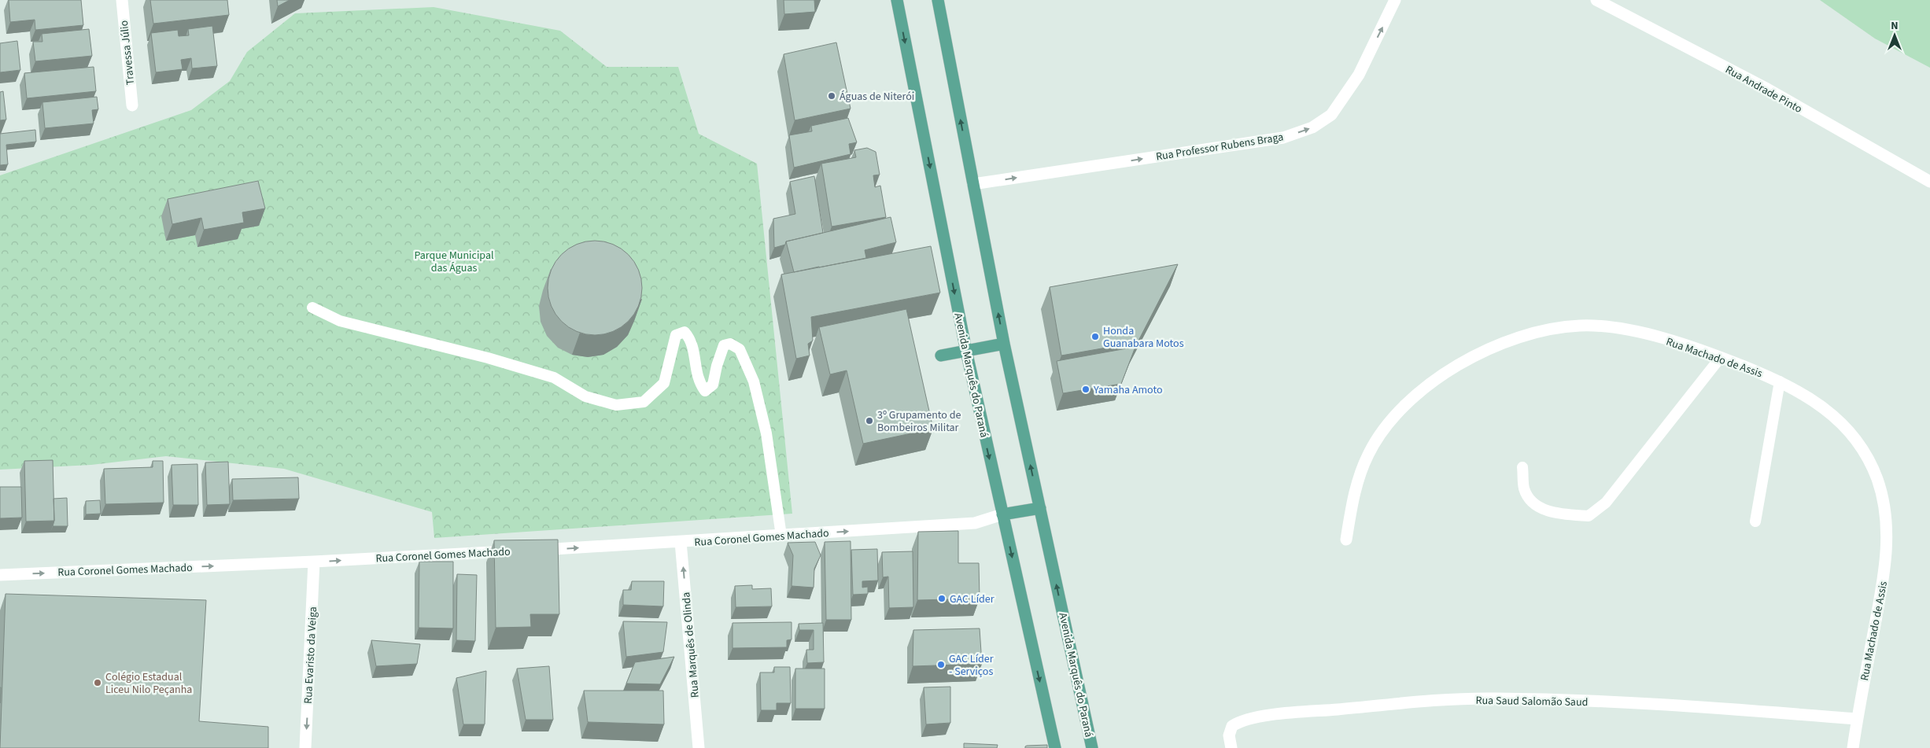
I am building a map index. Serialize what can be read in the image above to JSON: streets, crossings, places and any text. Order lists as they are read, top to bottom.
{
  "streets": {
    "main road": ["Avenida Marquês do Paraná"],
    "street": [
      "Travessa Júlio",
      "Rua Andrade Pinto",
      "Rua Professor Rubens Braga",
      "Rua Machado de Assis",
      "Rua Coronel Gomes Machado",
      "Rua Marquês de Olinda",
      "Rua Evaristo da Veiga",
      "Rua Saud Salomão Saud"
    ]
  },
  "crossings": [
    ["Rua Professor Rubens Braga", "Avenida Marquês do Paraná"],
    ["Rua Machado de Assis", "Rua Saud Salomão Saud"],
    ["Avenida Marquês do Paraná", "Rua Coronel Gomes Machado"],
    ["Rua Coronel Gomes Machado", "Rua Marquês de Olinda"],
    ["Rua Coronel Gomes Machado", "Rua Evaristo da Veiga"]
  ],
  "one_way": [
    "Rua Professor Rubens Braga",
    "Rua Coronel Gomes Machado",
    "Rua Marquês de Olinda",
    "Rua Evaristo da Veiga"
  ],
  "parks": ["Parque Municipal das Águas"],
  "places": [
    "Águas de Niterói",
    "Honda Guanabara Motos",
    "Yamaha Amoto",
    "3º Grupamento de Bombeiros Militar",
    "GAC Líder",
    "GAC Líder - Serviços",
    "Colégio Estadual Liceu Nilo Peçanha"
  ],
  "north": "top"
}
